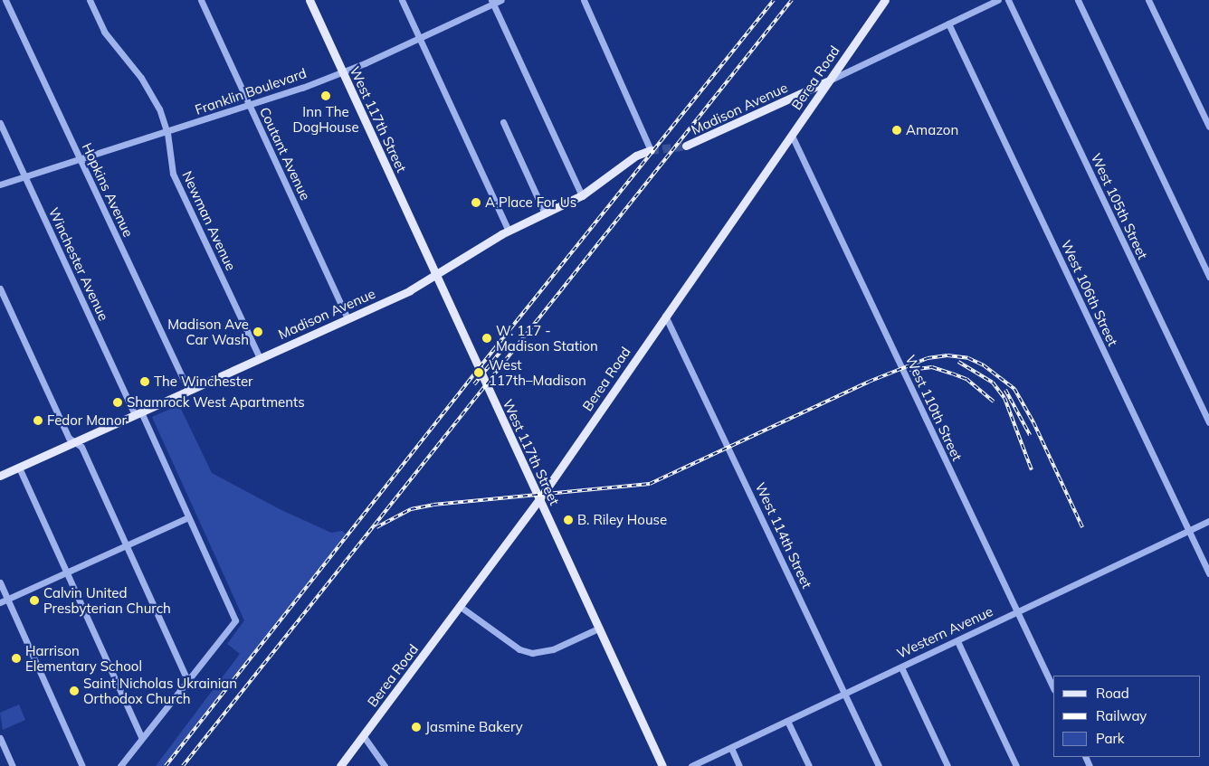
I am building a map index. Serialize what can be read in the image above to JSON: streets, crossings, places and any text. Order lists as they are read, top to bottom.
{
  "streets": {
    "main road": ["Berea Road", "Madison Avenue", "West 117th Street"],
    "street": [
      "Franklin Boulevard",
      "Coutant Avenue",
      "Hopkins Avenue",
      "West 105th Street",
      "Newman Avenue",
      "Winchester Avenue",
      "West 106th Street",
      "West 110th Street",
      "West 114th Street",
      "Western Avenue"
    ]
  },
  "crossings": [
    ["Berea Road", "Madison Avenue"],
    ["Berea Road", "West 117th Street"],
    ["Berea Road", "West 110th Street"],
    ["Berea Road", "West 114th Street"],
    ["Franklin Boulevard", "West 117th Street"],
    ["Franklin Boulevard", "Coutant Avenue"],
    ["Franklin Boulevard", "Hopkins Avenue"],
    ["Franklin Boulevard", "Newman Avenue"],
    ["Franklin Boulevard", "Winchester Avenue"],
    ["Madison Avenue", "West 117th Street"],
    ["Madison Avenue", "Coutant Avenue"],
    ["Madison Avenue", "Hopkins Avenue"],
    ["Madison Avenue", "Newman Avenue"],
    ["Madison Avenue", "Winchester Avenue"],
    ["Madison Avenue", "West 106th Street"],
    ["West 106th Street", "Western Avenue"],
    ["West 110th Street", "Western Avenue"],
    ["West 114th Street", "Western Avenue"]
  ],
  "places": [
    "Inn The DogHouse",
    "Amazon",
    "A Place For Us",
    "Madison Ave Car Wash",
    "W. 117 - Madison Station",
    "West 117th–Madison",
    "The Winchester",
    "Shamrock West Apartments",
    "Fedor Manor",
    "B. Riley House",
    "Calvin United Presbyterian Church",
    "Harrison Elementary School",
    "Saint Nicholas Ukrainian Orthodox Church",
    "Jasmine Bakery"
  ],
  "legend": ["Road", "Railway", "Park"]
}
